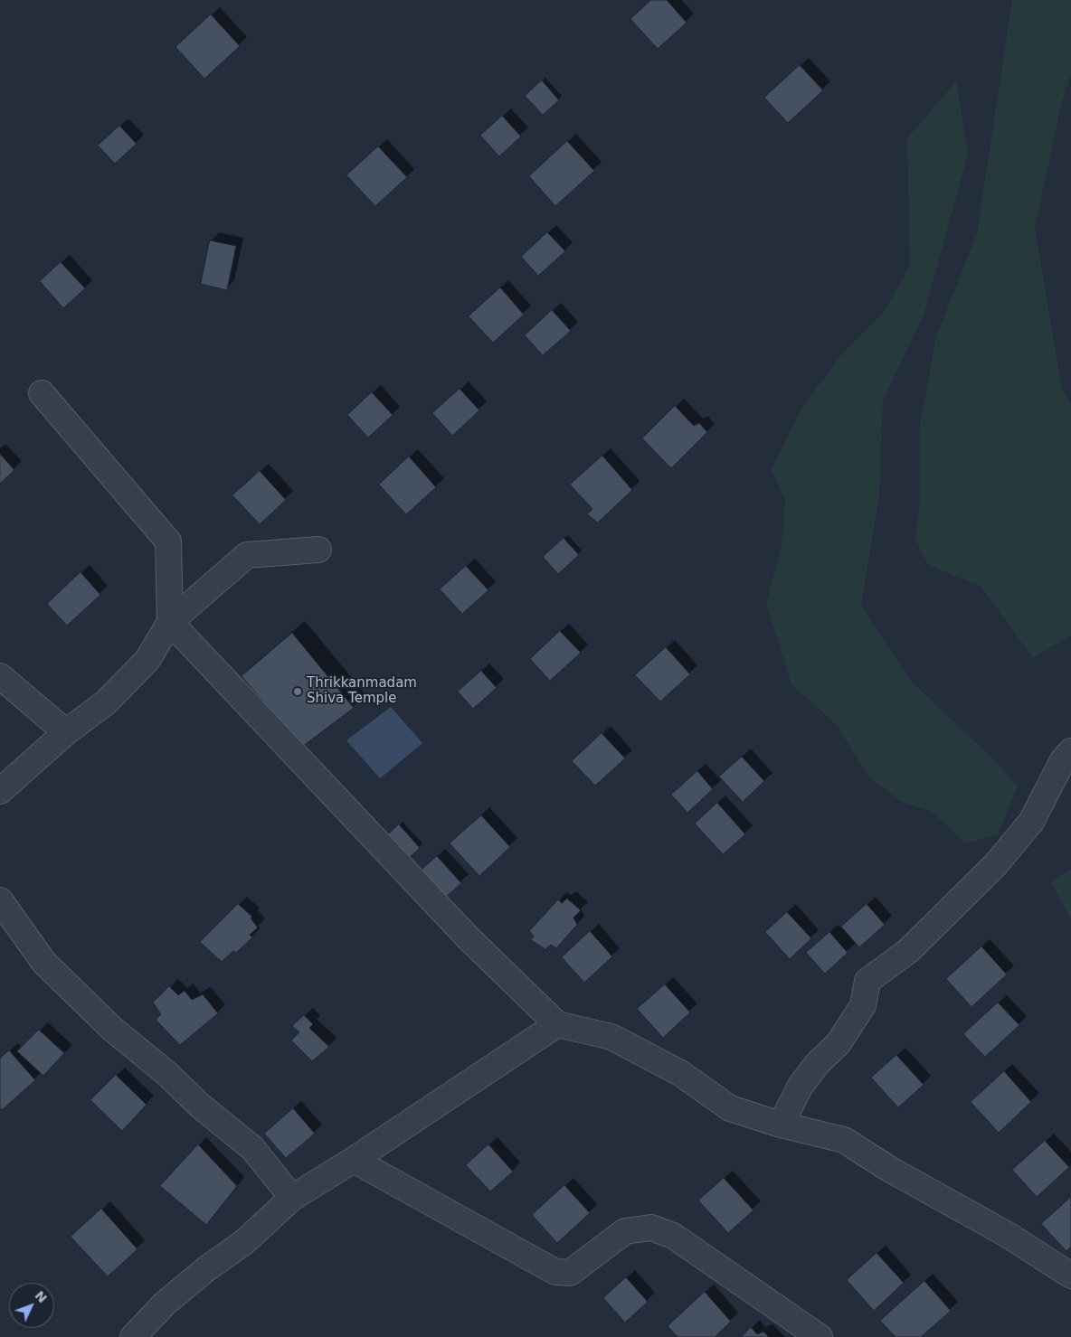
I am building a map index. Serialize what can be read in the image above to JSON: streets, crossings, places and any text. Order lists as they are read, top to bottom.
{
  "places": ["Thrikkanmadam Shiva Temple"],
  "north": "top right"
}
